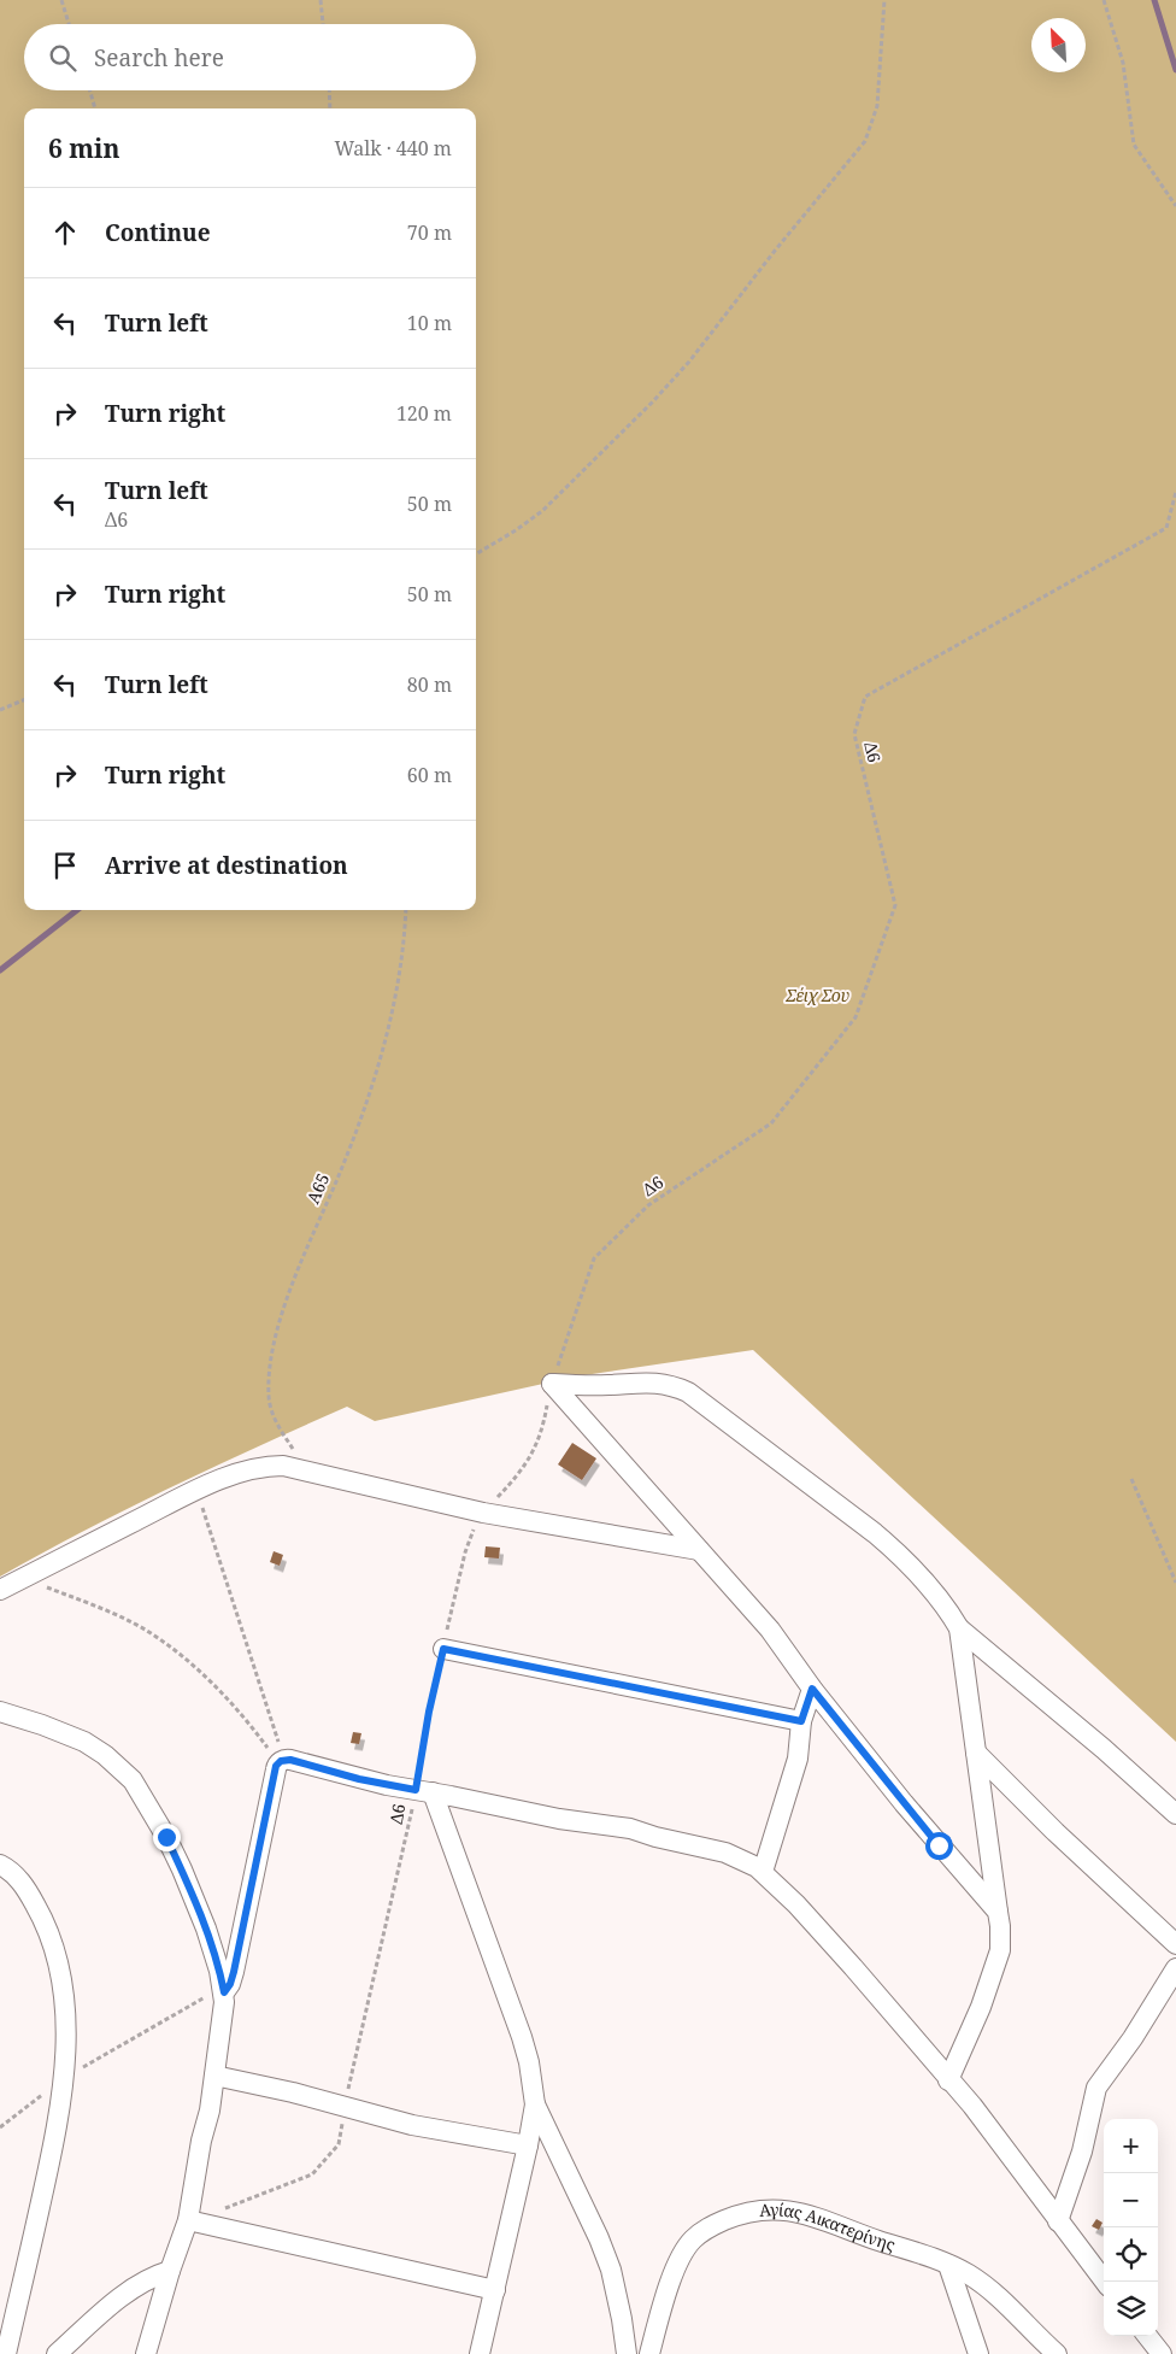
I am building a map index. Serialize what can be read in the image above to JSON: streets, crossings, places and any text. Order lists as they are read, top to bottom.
{
  "streets": {
    "street": ["Αγίας Αικατερίνης"],
    "path": ["Δ6", "Α65"]
  },
  "parks": ["Σέιχ Σου"],
  "north": "top left",
  "page": {
    "search": "Search here",
    "heading": ["6 min", "Walk · 440 m"],
    "list": [
      ["Continue", "70 m"],
      ["Turn left", "10 m"],
      ["Turn right", "120 m"],
      ["Turn left", "Δ6", "50 m"],
      ["Turn right", "50 m"],
      ["Turn left", "80 m"],
      ["Turn right", "60 m"],
      "Arrive at destination"
    ],
    "map_buttons": ["+", "−"]
  }
}
